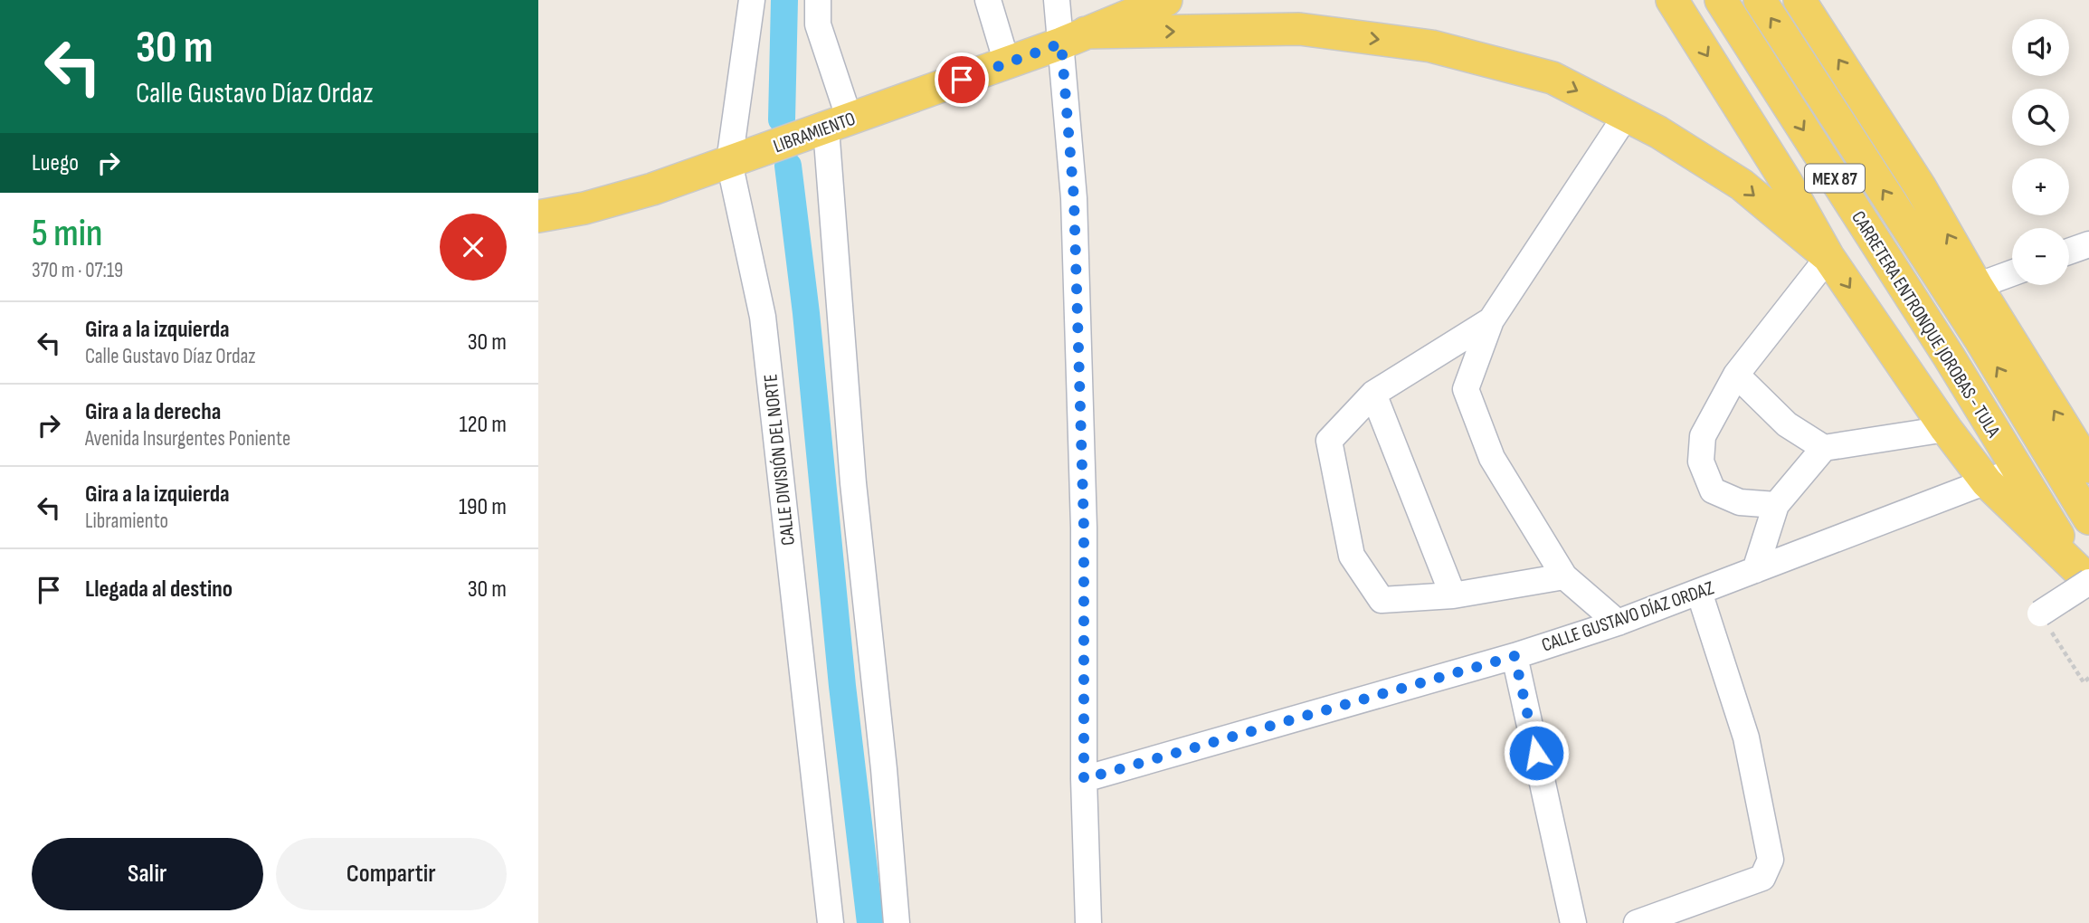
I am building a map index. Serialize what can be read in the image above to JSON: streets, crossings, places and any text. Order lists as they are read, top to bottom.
{
  "streets": {
    "main road": ["LIBRAMIENTO", "MEX 87", "CARRETERA ENTRONQUE JOROBAS - TULA"],
    "street": ["CALLE DIVISIÓN DEL NORTE", "CALLE GUSTAVO DÍAZ ORDAZ"]
  },
  "crossings": [
    ["LIBRAMIENTO", "CALLE DIVISIÓN DEL NORTE"],
    ["CARRETERA ENTRONQUE JOROBAS - TULA", "CALLE GUSTAVO DÍAZ ORDAZ"]
  ],
  "page": {
    "turn": ["30 m", "Calle Gustavo Díaz Ordaz"],
    "map_buttons": ["+", "−"],
    "then": "Luego",
    "heading": ["5 min", "370 m · 07:19"],
    "list": [
      {
        "name": "Gira a la izquierda",
        "note": "Calle Gustavo Díaz Ordaz",
        "value": "30 m"
      },
      {
        "name": "Gira a la derecha",
        "note": "Avenida Insurgentes Poniente",
        "value": "120 m"
      },
      {
        "name": "Gira a la izquierda",
        "note": "Libramiento",
        "value": "190 m"
      },
      {
        "name": "Llegada al destino",
        "value": "30 m"
      }
    ],
    "buttons": ["Salir", "Compartir"]
  }
}
